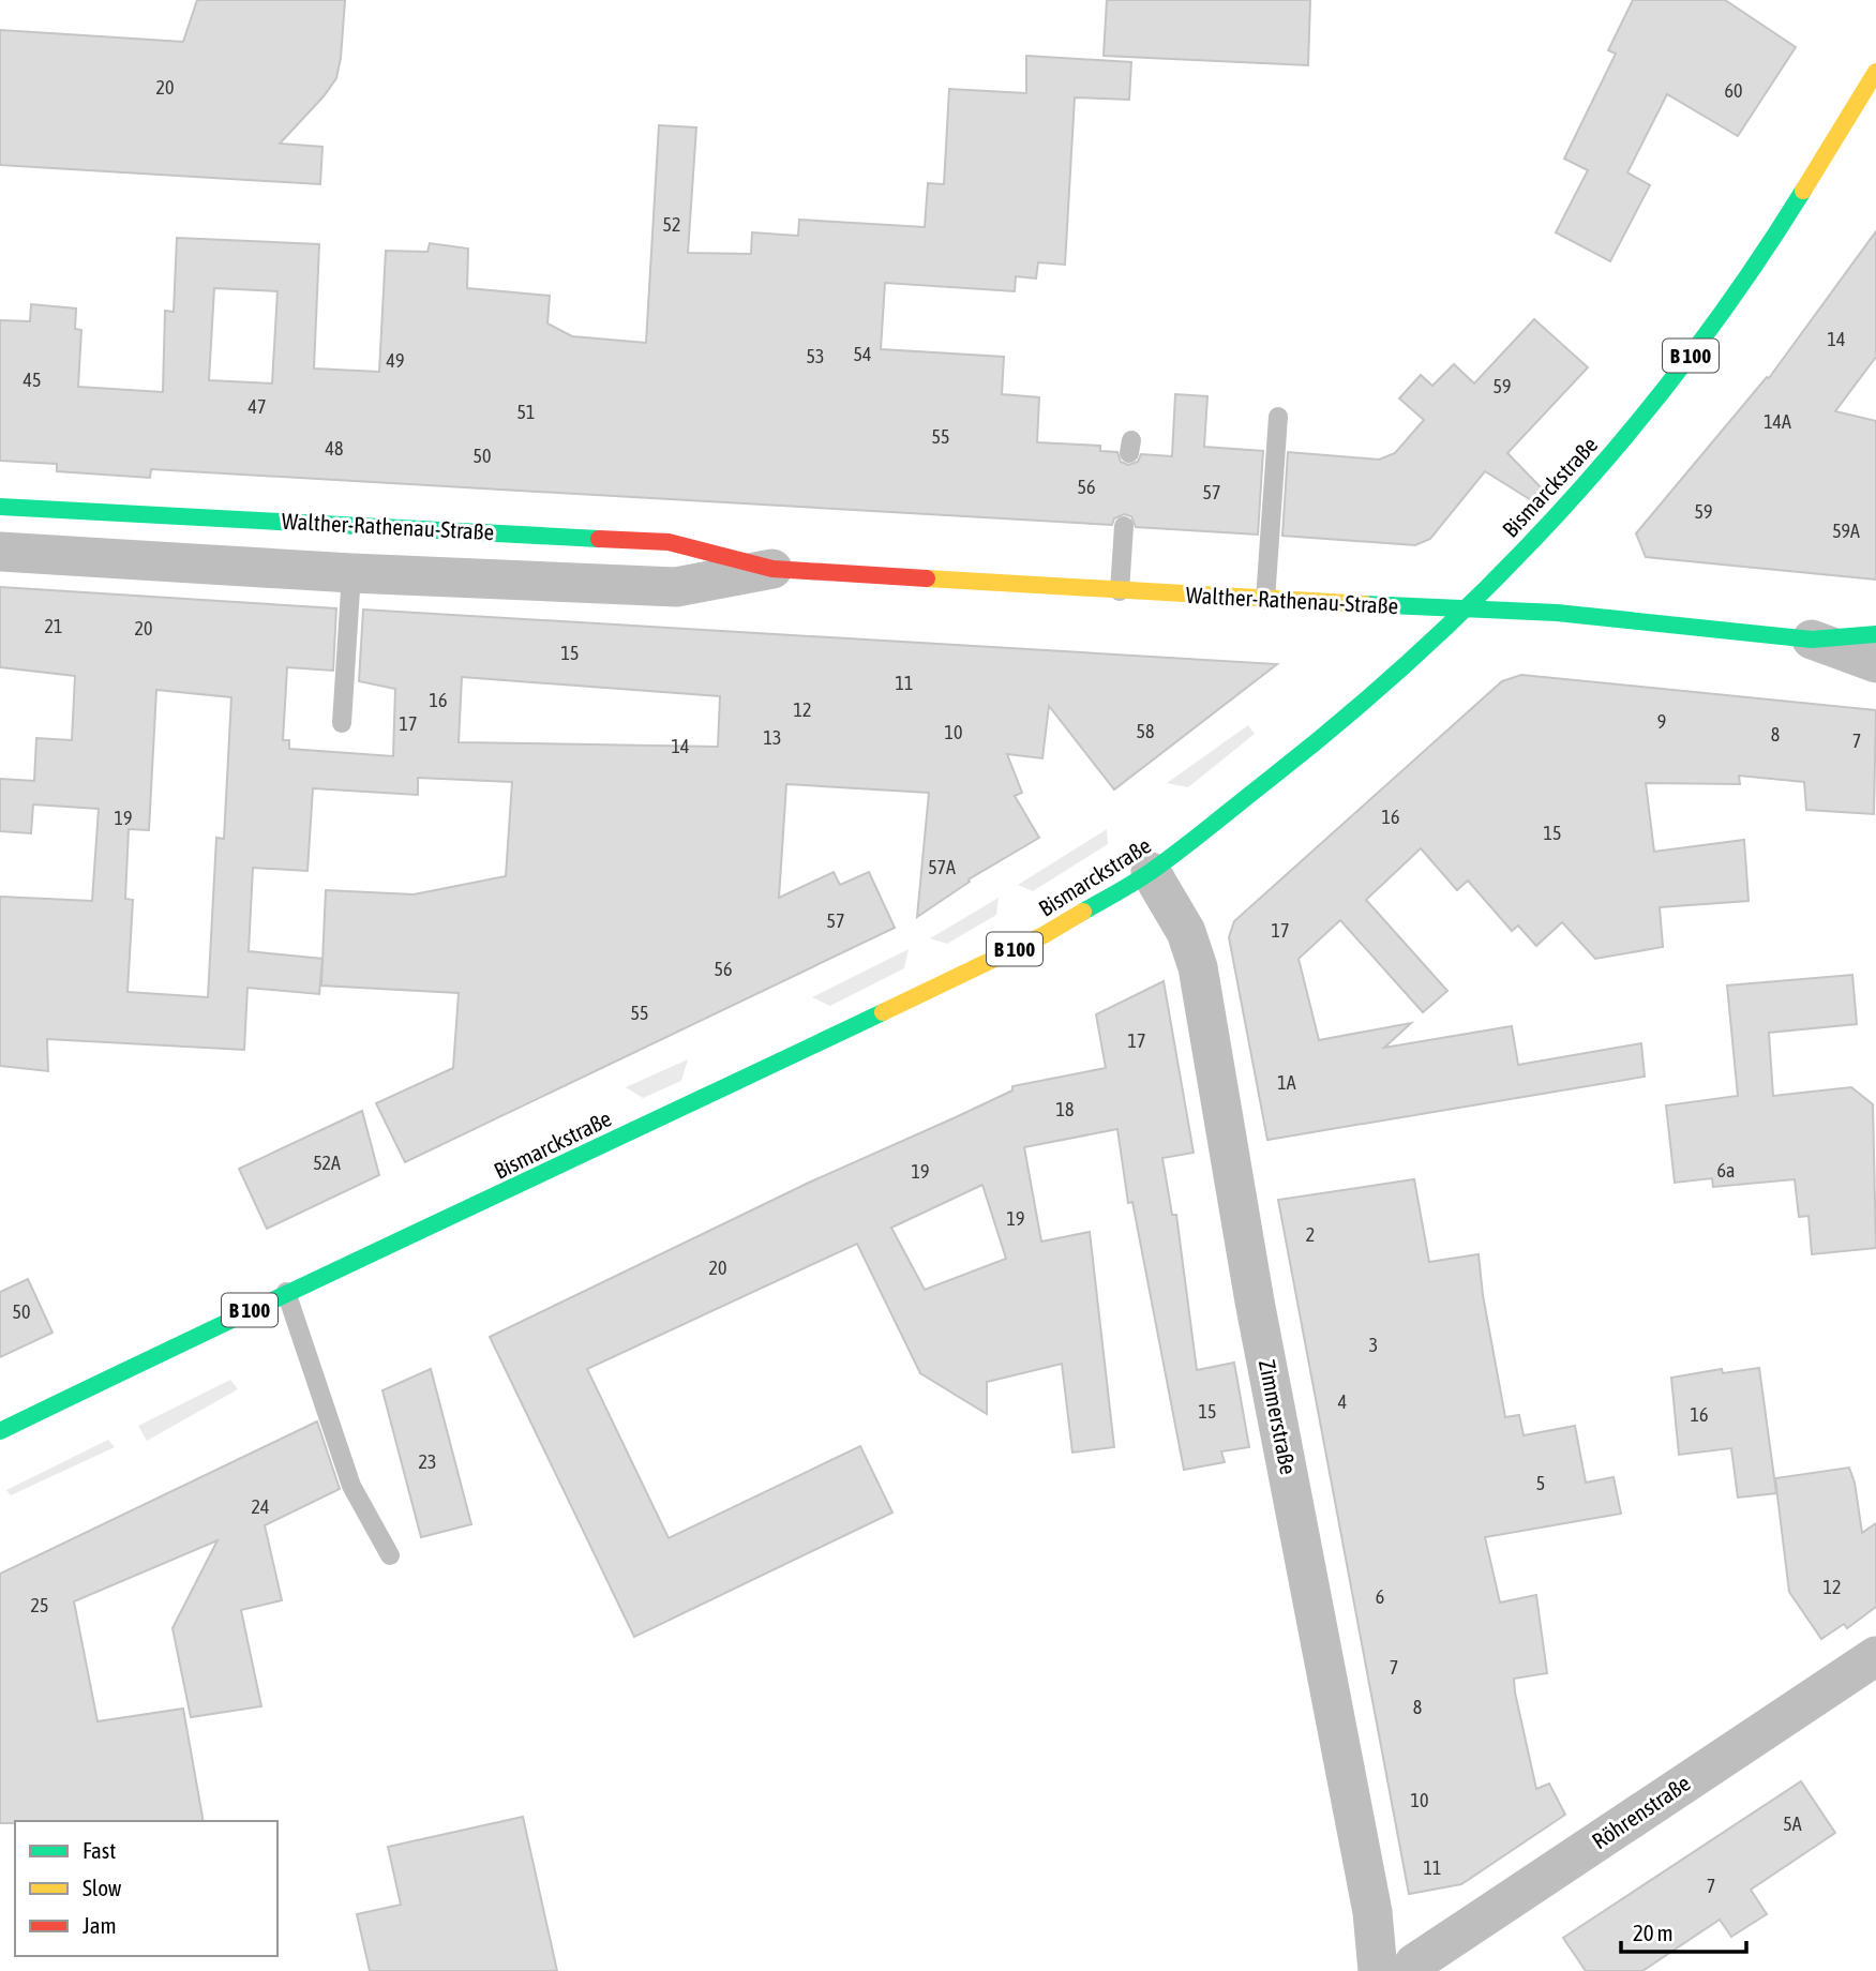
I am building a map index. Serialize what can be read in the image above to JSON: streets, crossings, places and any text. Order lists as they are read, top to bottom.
{
  "streets": {
    "main road": ["B 100", "Bismarckstraße", "Walther-Rathenau-Straße"],
    "street": ["Zimmerstraße", "Röhrenstraße"]
  },
  "crossings": [
    ["Bismarckstraße", "Walther-Rathenau-Straße"],
    ["Bismarckstraße", "Zimmerstraße"]
  ],
  "house_numbers": [
    "20",
    "60",
    "52",
    "14",
    "54",
    "53",
    "49",
    "45",
    "59",
    "47",
    "51",
    "14A",
    "55",
    "48",
    "50",
    "56",
    "57",
    "59",
    "59A",
    "21",
    "20",
    "15",
    "11",
    "16",
    "12",
    "9",
    "17",
    "58",
    "10",
    "8",
    "13",
    "7",
    "14",
    "16",
    "19",
    "15",
    "57A",
    "57",
    "17",
    "56",
    "55",
    "17",
    "1A",
    "18",
    "52A",
    "6a",
    "19",
    "19",
    "2",
    "20",
    "50",
    "3",
    "4",
    "15",
    "16",
    "23",
    "5",
    "24",
    "12",
    "6",
    "25",
    "7",
    "8",
    "10",
    "5A",
    "11",
    "7"
  ],
  "legend": ["Fast", "Slow", "Jam"],
  "scale_bar": "20 m"
}
